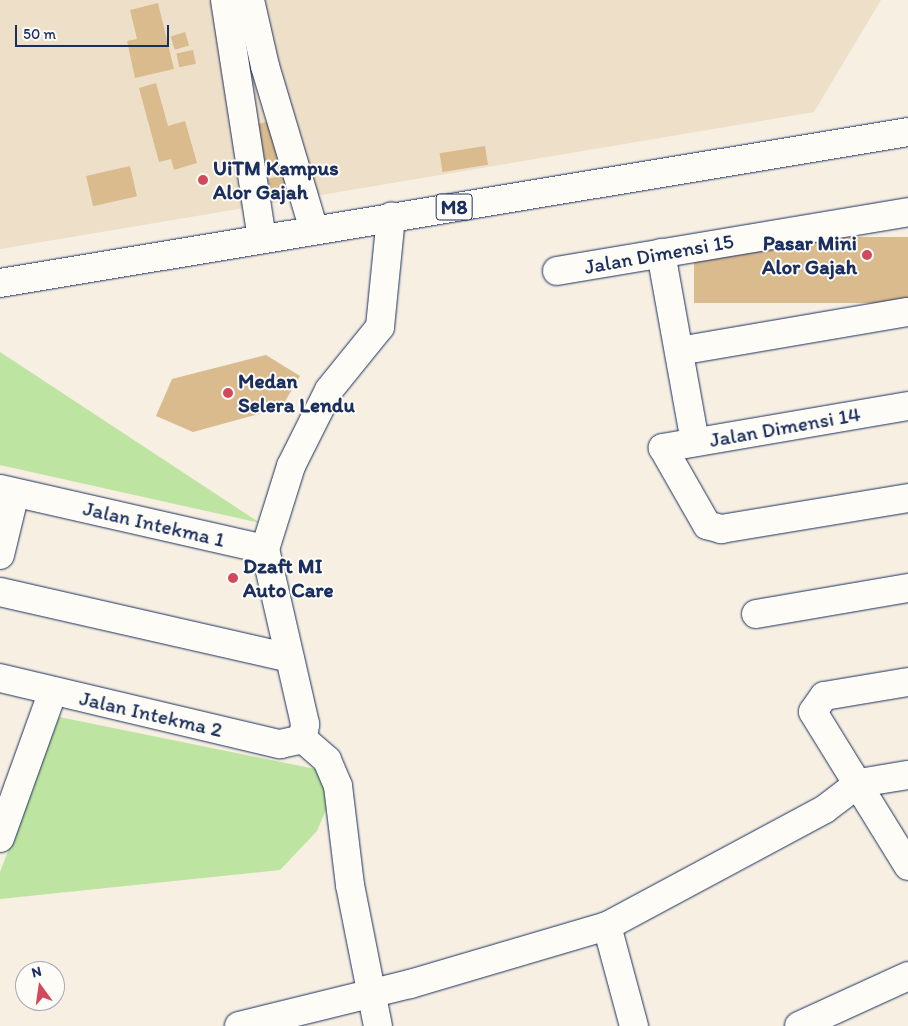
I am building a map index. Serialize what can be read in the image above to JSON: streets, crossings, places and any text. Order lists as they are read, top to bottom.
{
  "streets": {
    "street": [
      "M8",
      "Jalan Dimensi 15",
      "Jalan Dimensi 14",
      "Jalan Intekma 1",
      "Jalan Intekma 2"
    ]
  },
  "places": [
    "UiTM Kampus Alor Gajah",
    "Pasar Mini Alor Gajah",
    "Medan Selera Lendu",
    "Dzaft MI Auto Care"
  ],
  "scale_bar": "50 m",
  "north": "top"
}
